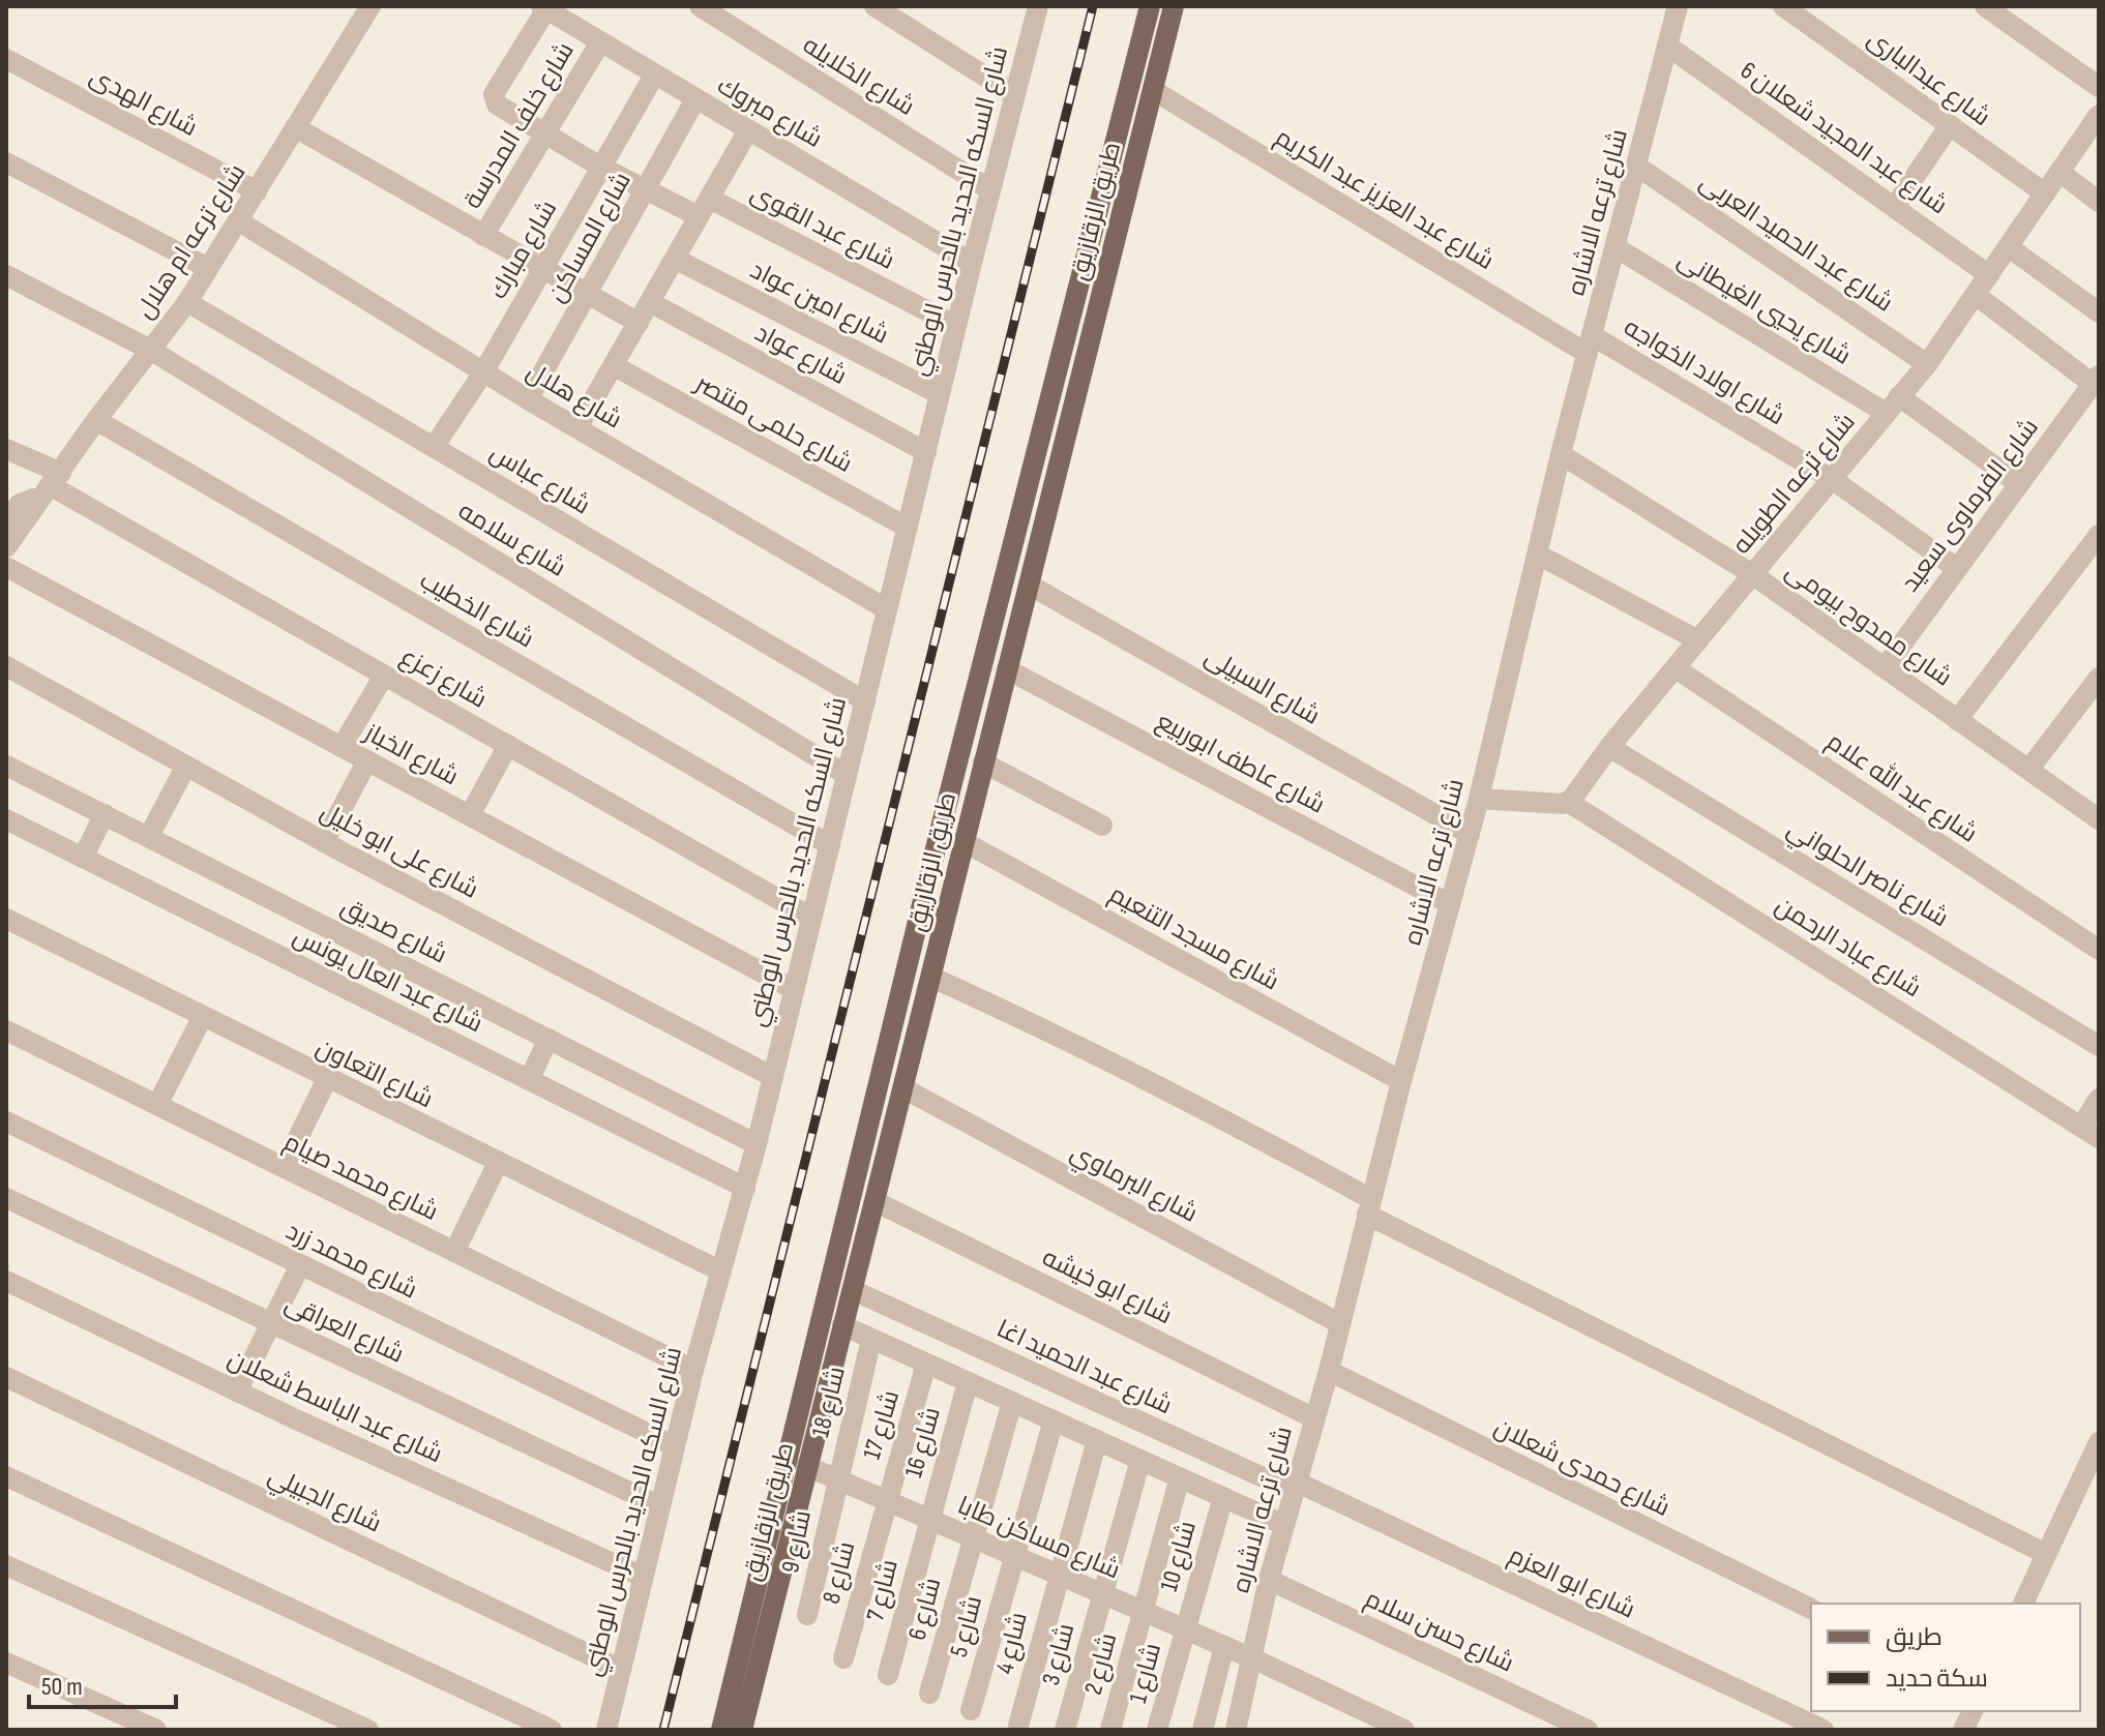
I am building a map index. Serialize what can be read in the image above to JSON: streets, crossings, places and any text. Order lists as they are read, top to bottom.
{
  "streets": {
    "main road": ["طريق الزقازيق"],
    "street": [
      "شارع الخلايله",
      "شارع عبدالبارى",
      "شارع الهدى",
      "شارع مبروك",
      "شارع خلف المدرسة",
      "شارع عبد المجيد شعلان 6",
      "شارع عبد العزيز عبد الكريم",
      "شارع السكه الحديد بالحرس الوطني",
      "شارع ترعه الاشاره",
      "شارع عبد القوى",
      "شارع المساكن",
      "شارع ترعه ام هلال",
      "شارع عبد الحميد العربى",
      "شارع مبارك",
      "شارع امين عواد",
      "شارع يحيي الغيطانى",
      "شارع عواد",
      "شارع اولاد الخواجه",
      "شارع هلال",
      "شارع حلمى منتصر",
      "شارع عباس",
      "شارع ترعه الطويله",
      "شارع الفرماوى سعيد",
      "شارع سلامه",
      "شارع الخطيب",
      "شارع ممدوح بيومى",
      "شارع زعزع",
      "شارع السبيلى",
      "شارع الخباز",
      "شارع عاطف ابوربيع",
      "شارع عبد الله علام",
      "شارع على ابو خليل",
      "شارع ناصر الحلواني",
      "شارع صديق",
      "شارع مسجد التنعيم",
      "شارع عباد الرحمن",
      "شارع عبد العال يونس",
      "شارع التعاون",
      "شارع محمد صيام",
      "شارع البرماوي",
      "شارع محمد زرد",
      "شارع ابو خيشه",
      "شارع العراقى",
      "شارع عبد الحميد اغا",
      "شارع 18",
      "شارع عبد الباسط شعلان",
      "شارع 17",
      "شارع 16",
      "شارع حمدى شعلان",
      "شارع الجبيلي",
      "شارع مساكن طابا",
      "شارع 9",
      "شارع 10",
      "شارع 8",
      "شارع ابو العزم",
      "شارع 7",
      "شارع 6",
      "شارع 5",
      "شارع حسن سلام",
      "شارع 4",
      "شارع 3",
      "شارع 2",
      "شارع 1"
    ]
  },
  "crossings": [
    ["شارع الخلايله", "شارع السكه الحديد بالحرس الوطني"],
    ["شارع عبدالبارى", "شارع ترعه الطويله"],
    ["شارع الهدى", "شارع ترعه ام هلال"],
    ["شارع مبروك", "شارع خلف المدرسة"],
    ["شارع مبروك", "شارع السكه الحديد بالحرس الوطني"],
    ["شارع مبروك", "شارع عبد القوى"],
    ["شارع مبروك", "شارع المساكن"],
    ["شارع مبروك", "شارع مبارك"],
    ["شارع خلف المدرسة", "شارع عبد القوى"],
    ["شارع عبد المجيد شعلان 6", "شارع ترعه الاشاره"],
    ["شارع عبد المجيد شعلان 6", "شارع ترعه الطويله"],
    ["شارع عبد العزيز عبد الكريم", "طريق الزقازيق"],
    ["شارع عبد العزيز عبد الكريم", "شارع ترعه الاشاره"],
    ["شارع عبد العزيز عبد الكريم", "شارع اولاد الخواجه"],
    ["شارع السكه الحديد بالحرس الوطني", "شارع عبد القوى"],
    ["شارع السكه الحديد بالحرس الوطني", "شارع امين عواد"],
    ["شارع السكه الحديد بالحرس الوطني", "شارع عواد"],
    ["شارع السكه الحديد بالحرس الوطني", "شارع هلال"],
    ["شارع السكه الحديد بالحرس الوطني", "شارع حلمى منتصر"],
    ["شارع السكه الحديد بالحرس الوطني", "شارع عباس"],
    ["شارع السكه الحديد بالحرس الوطني", "شارع سلامه"],
    ["شارع السكه الحديد بالحرس الوطني", "شارع الخطيب"],
    ["شارع السكه الحديد بالحرس الوطني", "شارع زعزع"],
    ["شارع السكه الحديد بالحرس الوطني", "شارع الخباز"],
    ["شارع السكه الحديد بالحرس الوطني", "شارع على ابو خليل"],
    ["شارع السكه الحديد بالحرس الوطني", "شارع صديق"],
    ["شارع السكه الحديد بالحرس الوطني", "شارع عبد العال يونس"],
    ["شارع السكه الحديد بالحرس الوطني", "شارع التعاون"],
    ["شارع السكه الحديد بالحرس الوطني", "شارع محمد صيام"],
    ["شارع السكه الحديد بالحرس الوطني", "شارع محمد زرد"],
    ["شارع السكه الحديد بالحرس الوطني", "شارع العراقى"],
    ["شارع السكه الحديد بالحرس الوطني", "شارع عبد الباسط شعلان"],
    ["شارع السكه الحديد بالحرس الوطني", "شارع الجبيلي"],
    ["طريق الزقازيق", "شارع السبيلى"],
    ["طريق الزقازيق", "شارع عاطف ابوربيع"],
    ["طريق الزقازيق", "شارع مسجد التنعيم"],
    ["طريق الزقازيق", "شارع البرماوي"],
    ["طريق الزقازيق", "شارع ابو خيشه"],
    ["طريق الزقازيق", "شارع عبد الحميد اغا"],
    ["طريق الزقازيق", "شارع مساكن طابا"],
    ["شارع ترعه الاشاره", "شارع عبد الحميد العربى"],
    ["شارع ترعه الاشاره", "شارع يحيي الغيطانى"],
    ["شارع ترعه الاشاره", "شارع اولاد الخواجه"],
    ["شارع ترعه الاشاره", "شارع ممدوح بيومى"],
    ["شارع ترعه الاشاره", "شارع السبيلى"],
    ["شارع ترعه الاشاره", "شارع عاطف ابوربيع"],
    ["شارع ترعه الاشاره", "شارع مسجد التنعيم"],
    ["شارع ترعه الاشاره", "شارع البرماوي"],
    ["شارع ترعه الاشاره", "شارع ابو خيشه"],
    ["شارع ترعه الاشاره", "شارع عبد الحميد اغا"],
    ["شارع ترعه الاشاره", "شارع حمدى شعلان"],
    ["شارع ترعه الاشاره", "شارع مساكن طابا"],
    ["شارع ترعه الاشاره", "شارع ابو العزم"],
    ["شارع ترعه الاشاره", "شارع حسن سلام"],
    ["شارع عبد القوى", "شارع المساكن"],
    ["شارع عبد القوى", "شارع مبارك"],
    ["شارع المساكن", "شارع هلال"],
    ["شارع ترعه ام هلال", "شارع هلال"],
    ["شارع ترعه ام هلال", "شارع عباس"],
    ["شارع ترعه ام هلال", "شارع سلامه"],
    ["شارع ترعه ام هلال", "شارع الخطيب"],
    ["شارع ترعه ام هلال", "شارع زعزع"],
    ["شارع عبد الحميد العربى", "شارع ترعه الطويله"],
    ["شارع مبارك", "شارع هلال"],
    ["شارع مبارك", "شارع عباس"],
    ["شارع يحيي الغيطانى", "شارع ترعه الطويله"],
    ["شارع يحيي الغيطانى", "شارع الفرماوى سعيد"],
    ["شارع اولاد الخواجه", "شارع ترعه الطويله"],
    ["شارع اولاد الخواجه", "شارع الفرماوى سعيد"],
    ["شارع ترعه الطويله", "شارع ممدوح بيومى"],
    ["شارع ترعه الطويله", "شارع عبد الله علام"],
    ["شارع ترعه الطويله", "شارع ناصر الحلواني"],
    ["شارع ترعه الطويله", "شارع عباد الرحمن"],
    ["شارع الفرماوى سعيد", "شارع ممدوح بيومى"],
    ["شارع عبد الحميد اغا", "شارع ابو العزم"],
    ["شارع 18", "شارع مساكن طابا"],
    ["شارع 18", "شارع 9"],
    ["شارع 17", "شارع مساكن طابا"],
    ["شارع 17", "شارع 8"],
    ["شارع 16", "شارع مساكن طابا"],
    ["شارع 16", "شارع 7"],
    ["شارع مساكن طابا", "شارع 9"],
    ["شارع مساكن طابا", "شارع 10"],
    ["شارع مساكن طابا", "شارع 8"],
    ["شارع مساكن طابا", "شارع 7"],
    ["شارع مساكن طابا", "شارع 6"],
    ["شارع مساكن طابا", "شارع 5"],
    ["شارع مساكن طابا", "شارع 4"],
    ["شارع مساكن طابا", "شارع 3"],
    ["شارع مساكن طابا", "شارع 2"],
    ["شارع مساكن طابا", "شارع 1"],
    ["شارع 10", "شارع 1"]
  ],
  "legend": ["طريق", "سكة حديد"],
  "scale_bar": "50 m"
}
